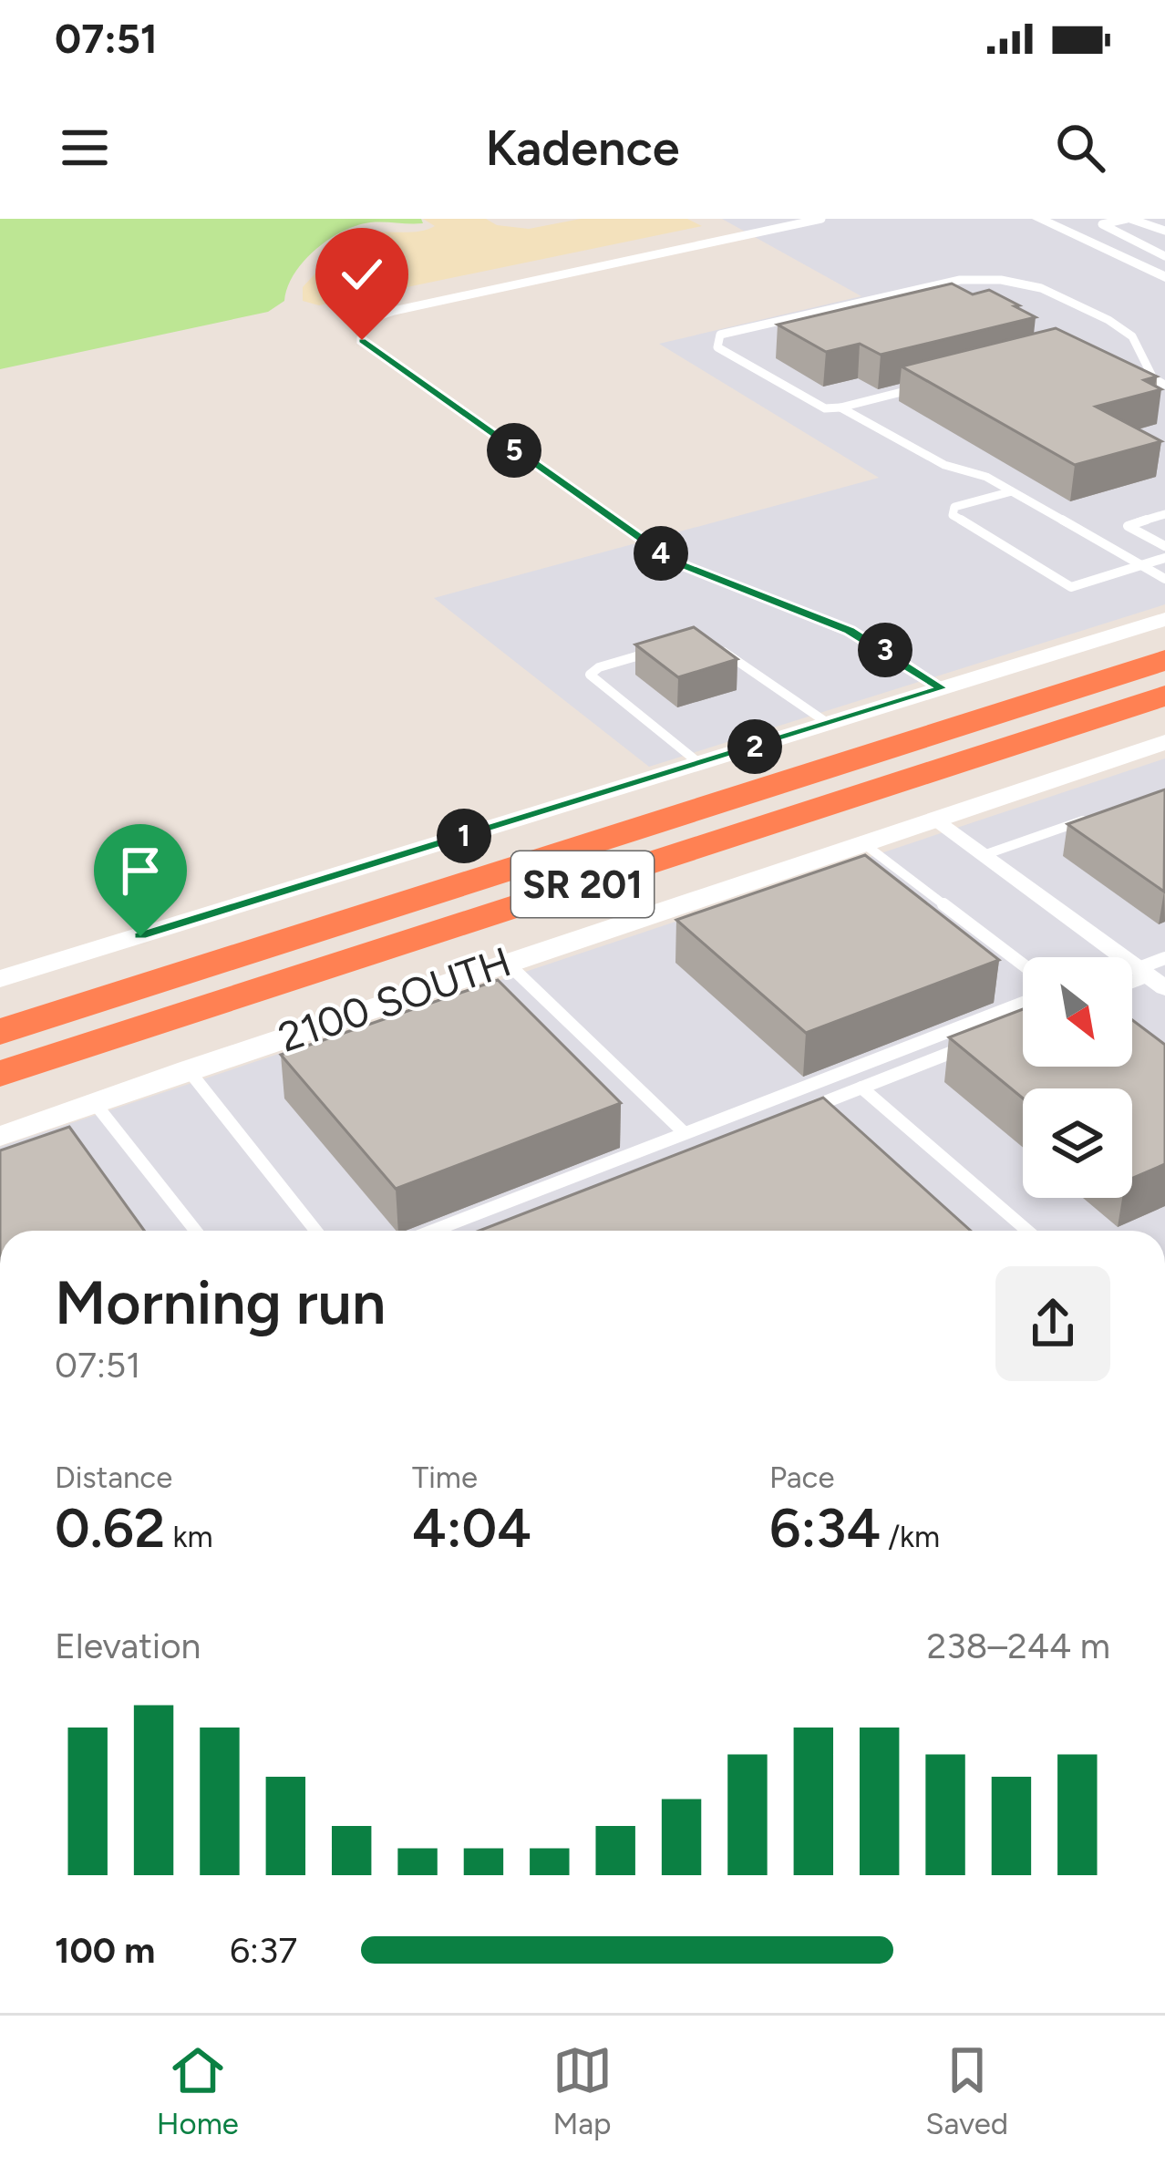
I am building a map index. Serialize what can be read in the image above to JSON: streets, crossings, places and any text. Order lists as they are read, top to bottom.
{
  "streets": {
    "highway": ["SR 201"],
    "street": ["2100 SOUTH"]
  },
  "north": "bottom right",
  "page": {
    "status": "07:51",
    "header": "Kadence",
    "pins": [
      "5",
      "4",
      "3",
      "2",
      "1"
    ],
    "heading": ["Morning run", "07:51"],
    "stats": [
      ["Distance", "0.62 km"],
      ["Time", "4:04"],
      ["Pace", "6:34 /km"]
    ],
    "chart": ["Elevation", "238–244 m"],
    "list": [
      {
        "name": "100 m",
        "note": "6:37"
      }
    ],
    "tabs": ["Home", "Map", "Saved"]
  }
}
